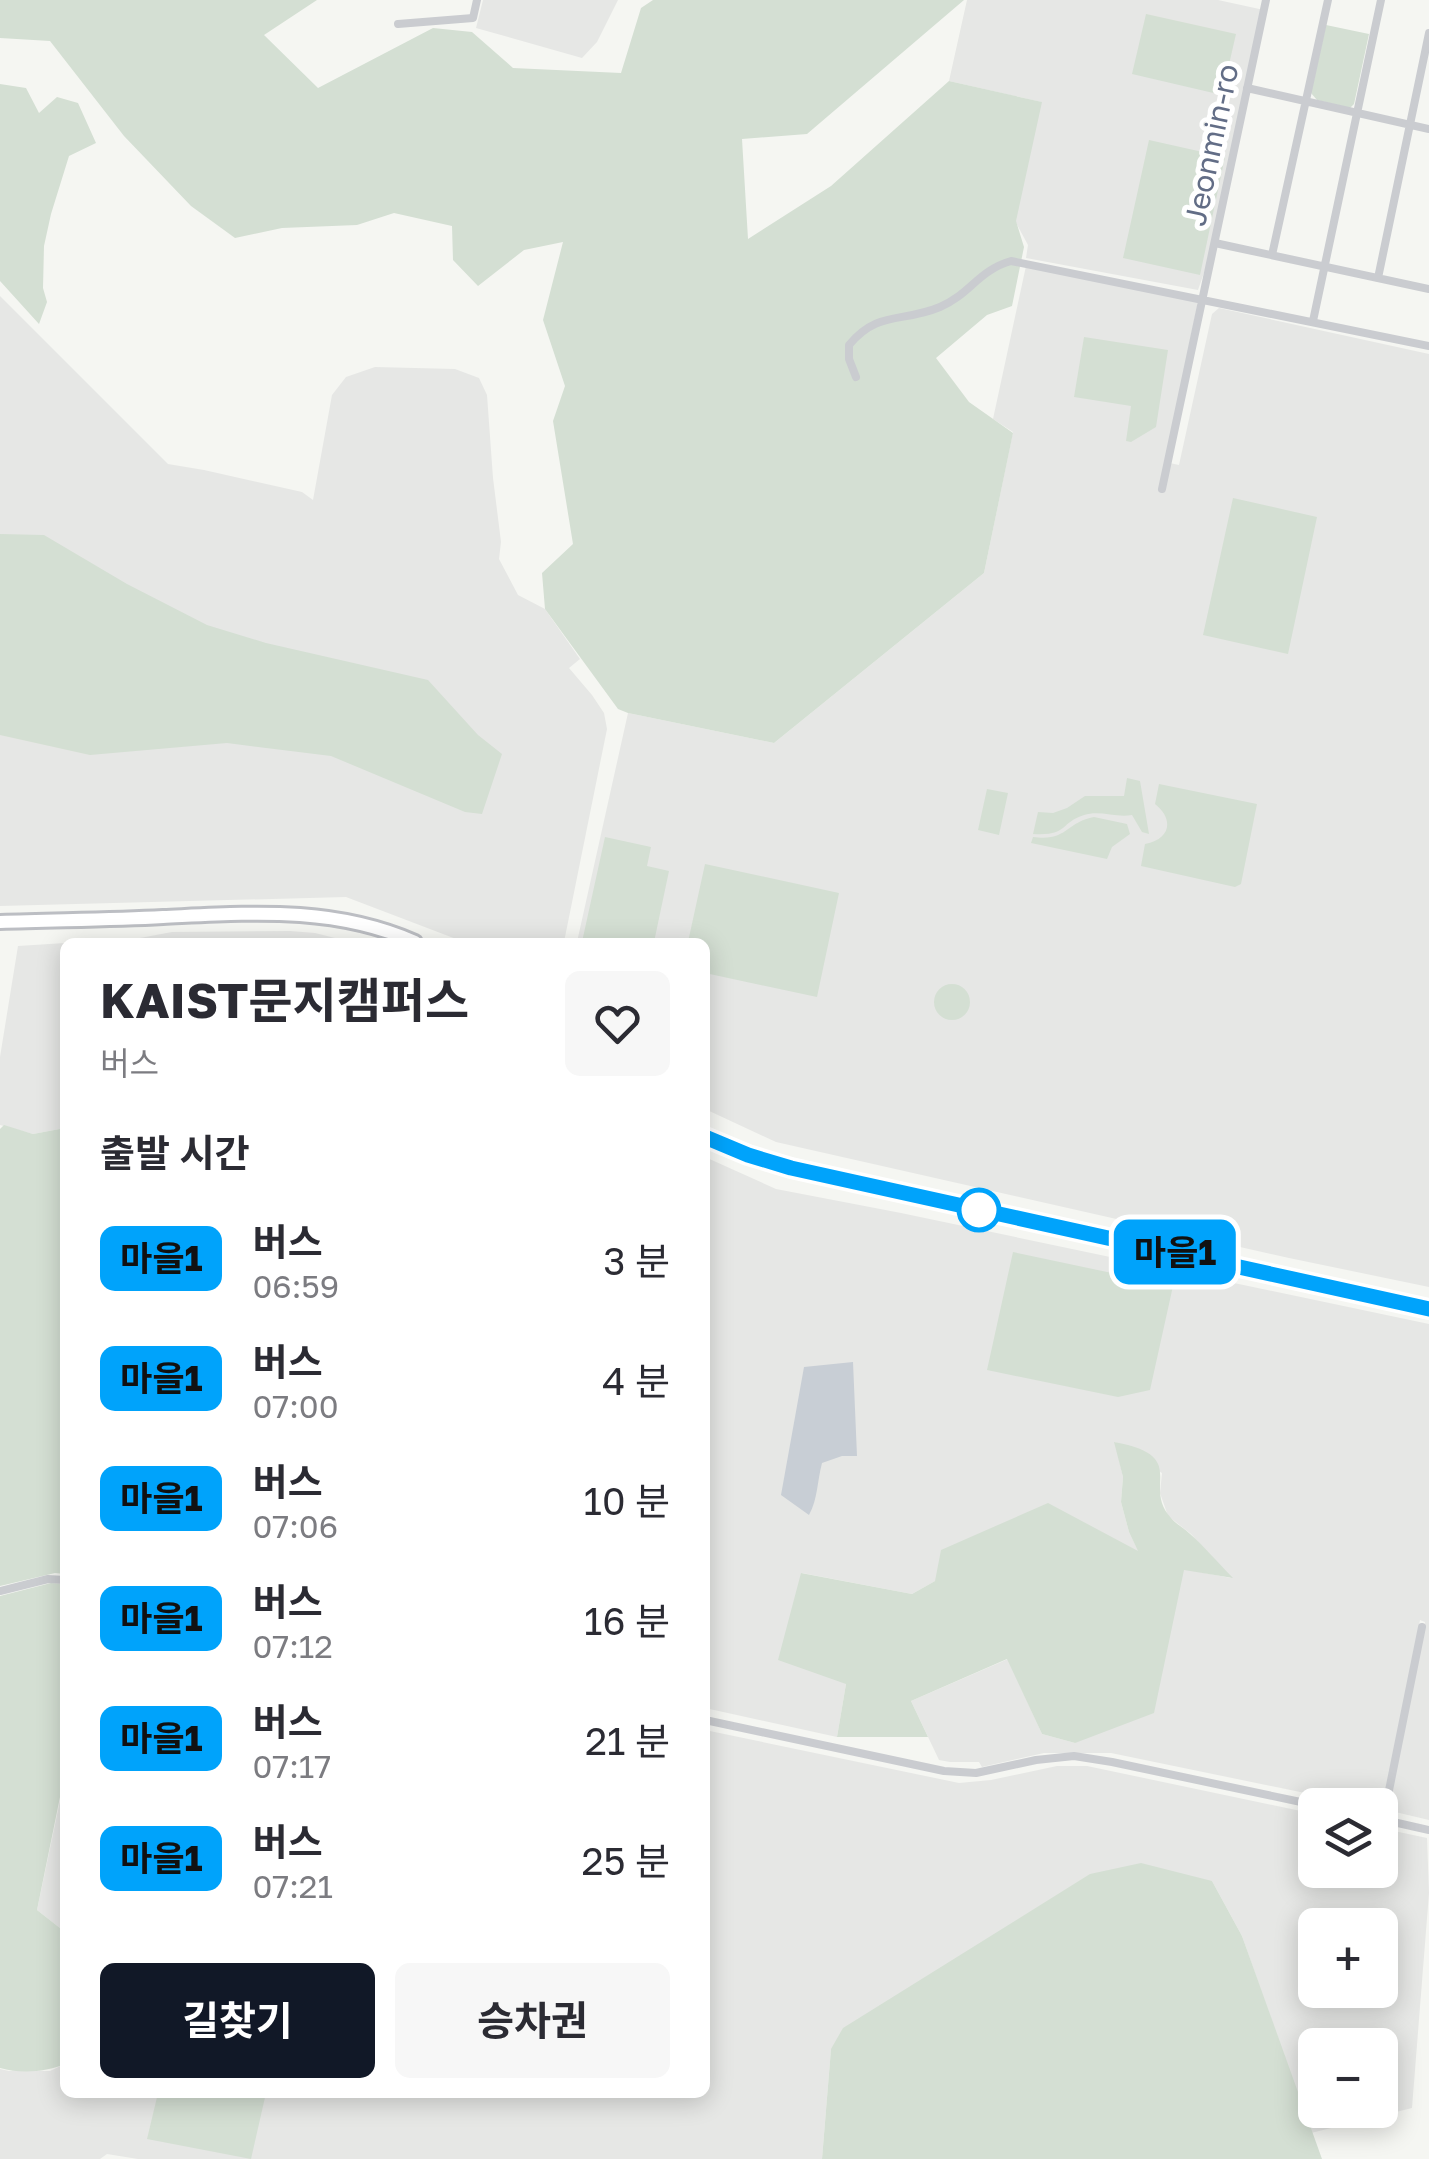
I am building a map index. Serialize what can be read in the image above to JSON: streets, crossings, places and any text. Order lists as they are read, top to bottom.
{
  "streets": {
    "street": ["Jeonmin-ro"]
  },
  "lines": ["bus line 마을1"],
  "page": {
    "on_map": "마을1",
    "heading": [
      ["KAIST문지캠퍼스", "버스"],
      "출발 시간"
    ],
    "list": [
      {
        "mark": "마을1",
        "name": "버스",
        "note": "06:59",
        "value": "3 분"
      },
      {
        "mark": "마을1",
        "name": "버스",
        "note": "07:00",
        "value": "4 분"
      },
      {
        "mark": "마을1",
        "name": "버스",
        "note": "07:06",
        "value": "10 분"
      },
      {
        "mark": "마을1",
        "name": "버스",
        "note": "07:12",
        "value": "16 분"
      },
      {
        "mark": "마을1",
        "name": "버스",
        "note": "07:17",
        "value": "21 분"
      },
      {
        "mark": "마을1",
        "name": "버스",
        "note": "07:21",
        "value": "25 분"
      }
    ],
    "map_buttons": ["+", "−"],
    "buttons": ["길찾기", "승차권"]
  }
}
